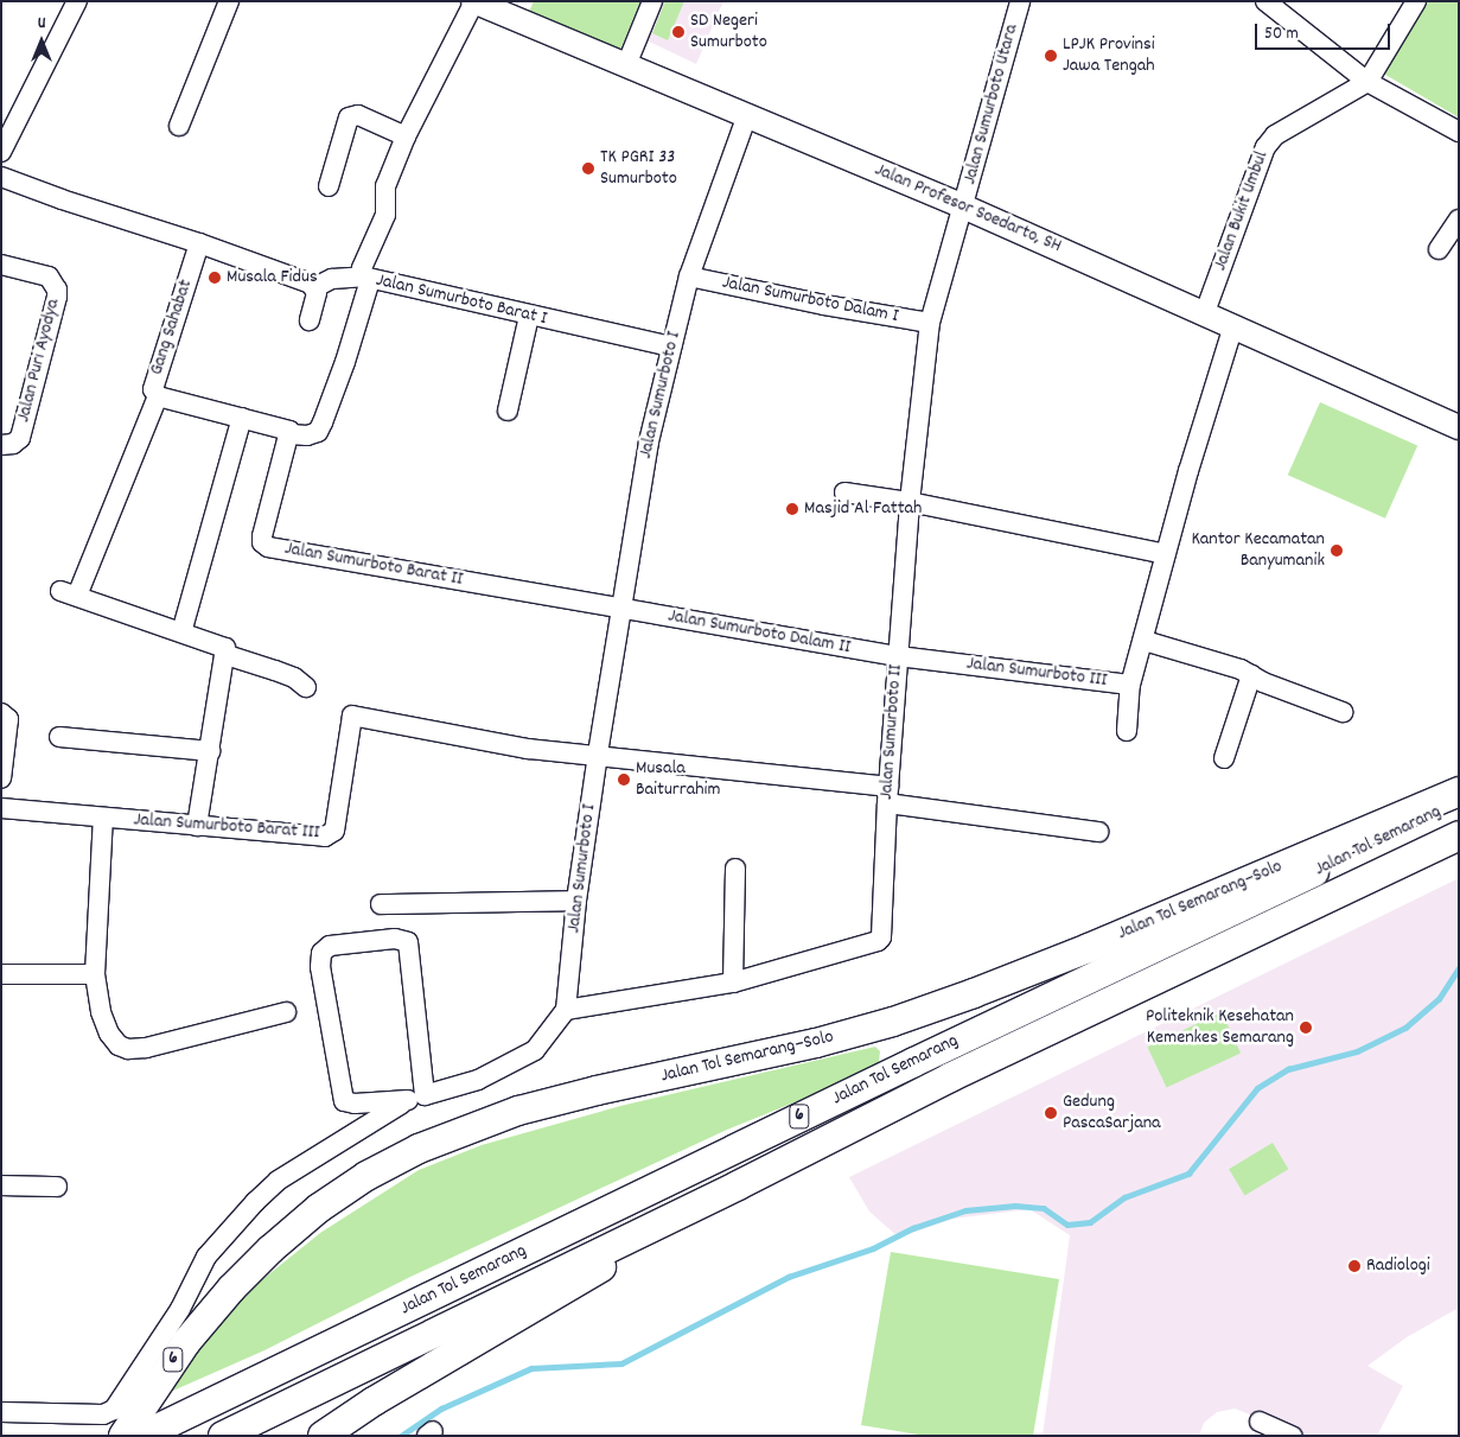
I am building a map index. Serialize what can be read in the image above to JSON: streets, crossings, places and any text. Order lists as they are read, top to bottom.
{
  "streets": {
    "highway": ["Jalan Tol Semarang", "Jalan Tol Semarang–Solo", "6"],
    "main road": ["Jalan Profesor Soedarto, SH"],
    "street": [
      "Jalan Sumurboto Utara",
      "Jalan Bukit Umbul",
      "Jalan Sumurboto Barat I",
      "Jalan Sumurboto Dalam I",
      "Gang Sahabat",
      "Jalan Puri Ayodya",
      "Jalan Sumurboto I",
      "Jalan Sumurboto Barat II",
      "Jalan Sumurboto Dalam II",
      "Jalan Sumurboto III",
      "Jalan Sumurboto II",
      "Jalan Sumurboto Barat III"
    ]
  },
  "crossings": [
    ["Jalan Sumurboto Utara", "Jalan Profesor Soedarto, SH"],
    ["Jalan Sumurboto Utara", "Jalan Sumurboto II"],
    ["Jalan Profesor Soedarto, SH", "Jalan Bukit Umbul"],
    ["Jalan Profesor Soedarto, SH", "Jalan Sumurboto Barat I"],
    ["Jalan Profesor Soedarto, SH", "Jalan Sumurboto I"],
    ["Jalan Profesor Soedarto, SH", "Jalan Sumurboto III"],
    ["Jalan Profesor Soedarto, SH", "Jalan Sumurboto II"],
    ["Jalan Sumurboto Barat I", "Jalan Sumurboto I"],
    ["Jalan Sumurboto Dalam I", "Jalan Sumurboto I"],
    ["Jalan Sumurboto Dalam I", "Jalan Sumurboto II"],
    ["Jalan Sumurboto I", "Jalan Sumurboto Barat II"],
    ["Jalan Sumurboto I", "Jalan Sumurboto Dalam II"],
    ["Jalan Sumurboto I", "Jalan Sumurboto II"],
    ["Jalan Sumurboto I", "Jalan Sumurboto Barat III"],
    ["Jalan Sumurboto Barat II", "Jalan Sumurboto Dalam II"],
    ["Jalan Sumurboto Dalam II", "Jalan Sumurboto III"],
    ["Jalan Sumurboto Dalam II", "Jalan Sumurboto II"],
    ["Jalan Sumurboto III", "Jalan Sumurboto II"],
    ["Jalan Tol Semarang", "6"]
  ],
  "places": [
    "SD Negeri Sumurboto",
    "LPJK Provinsi Jawa Tengah",
    "TK PGRI 33 Sumurboto",
    "Musala Fidus",
    "Masjid Al Fattah",
    "Kantor Kecamatan Banyumanik",
    "Musala Baiturrahim",
    "Politeknik Kesehatan Kemenkes Semarang",
    "Gedung PascaSarjana",
    "Radiologi"
  ],
  "scale_bar": "50 m",
  "north": "top"
}
